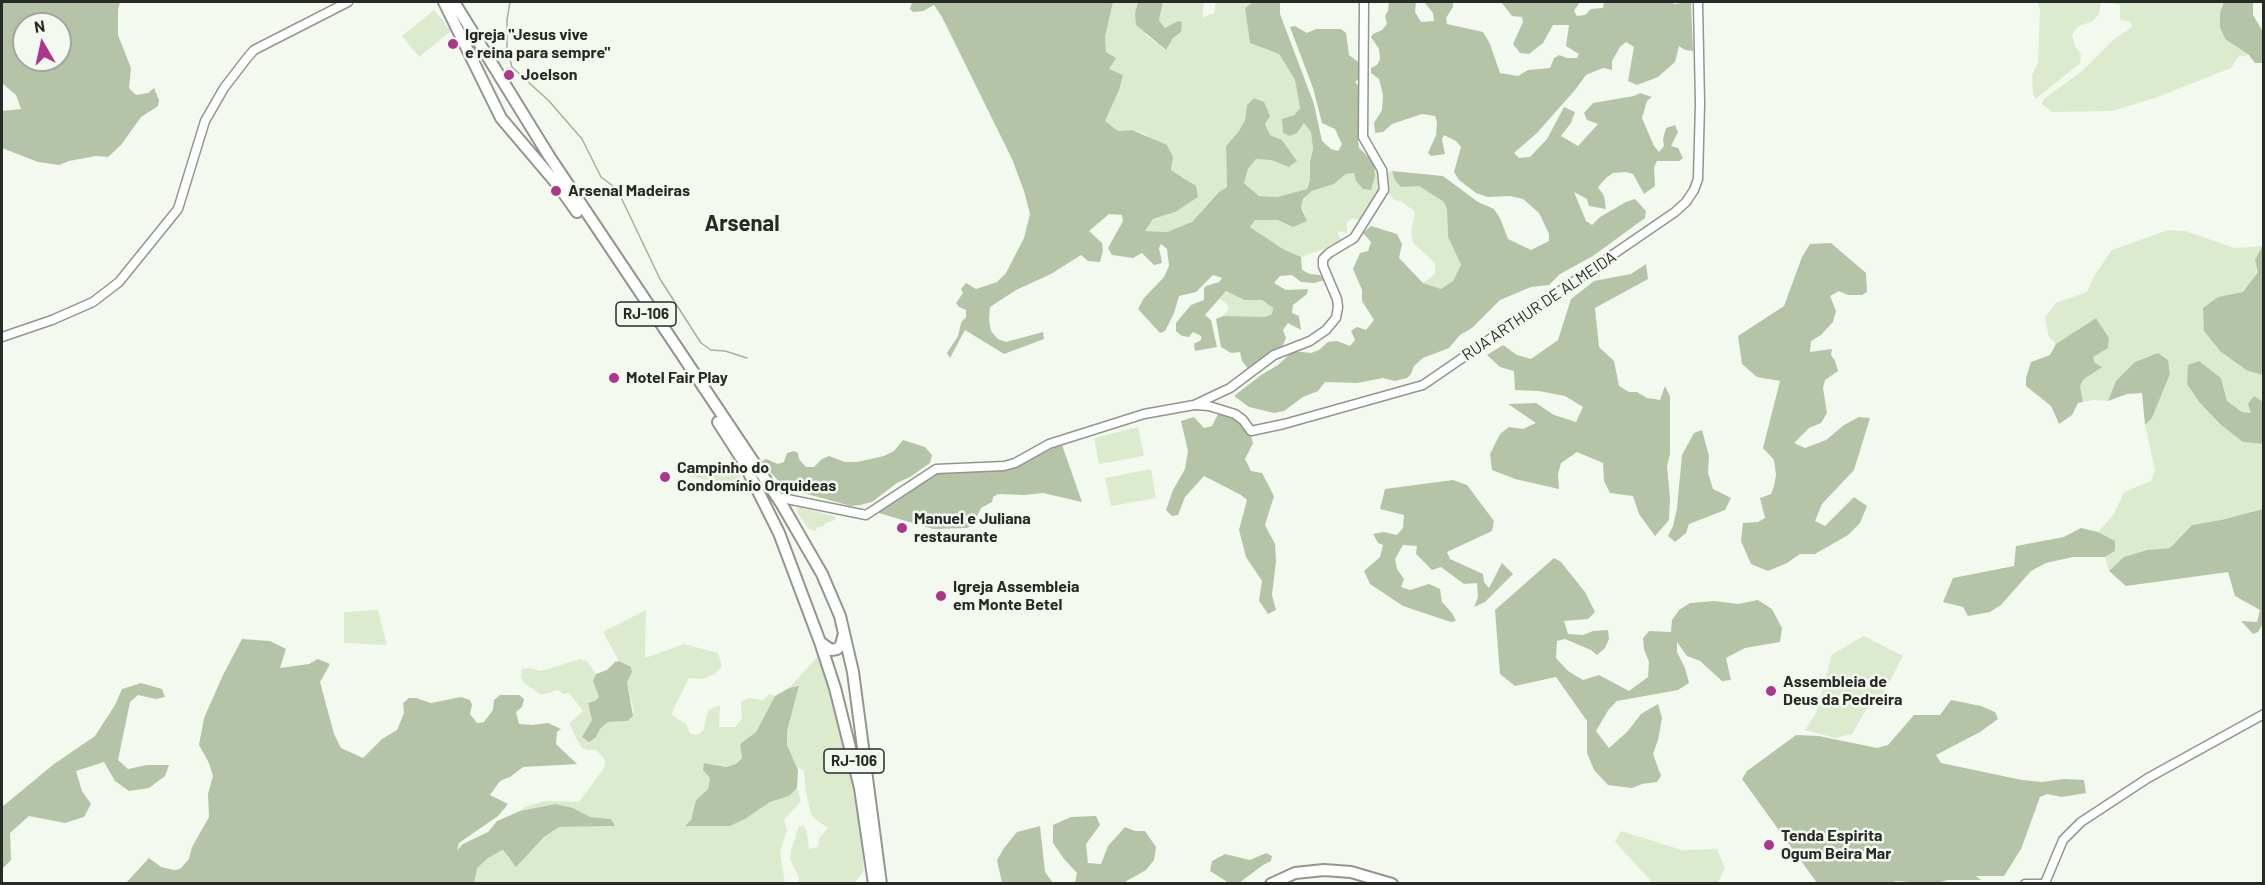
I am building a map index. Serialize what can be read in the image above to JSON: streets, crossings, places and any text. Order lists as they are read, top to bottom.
{
  "streets": {
    "highway": ["RJ-106"],
    "street": ["RUA ARTHUR DE ALMEIDA"]
  },
  "districts": ["Arsenal"],
  "places": [
    "Igreja \"Jesus vive e reina para sempre\"",
    "Joelson",
    "Arsenal Madeiras",
    "Motel Fair Play",
    "Campinho do Condomínio Orquideas",
    "Manuel e Juliana restaurante",
    "Igreja Assembleia em Monte Betel",
    "Assembleia de Deus da Pedreira",
    "Tenda Espirita Ogum Beira Mar"
  ],
  "north": "top"
}
